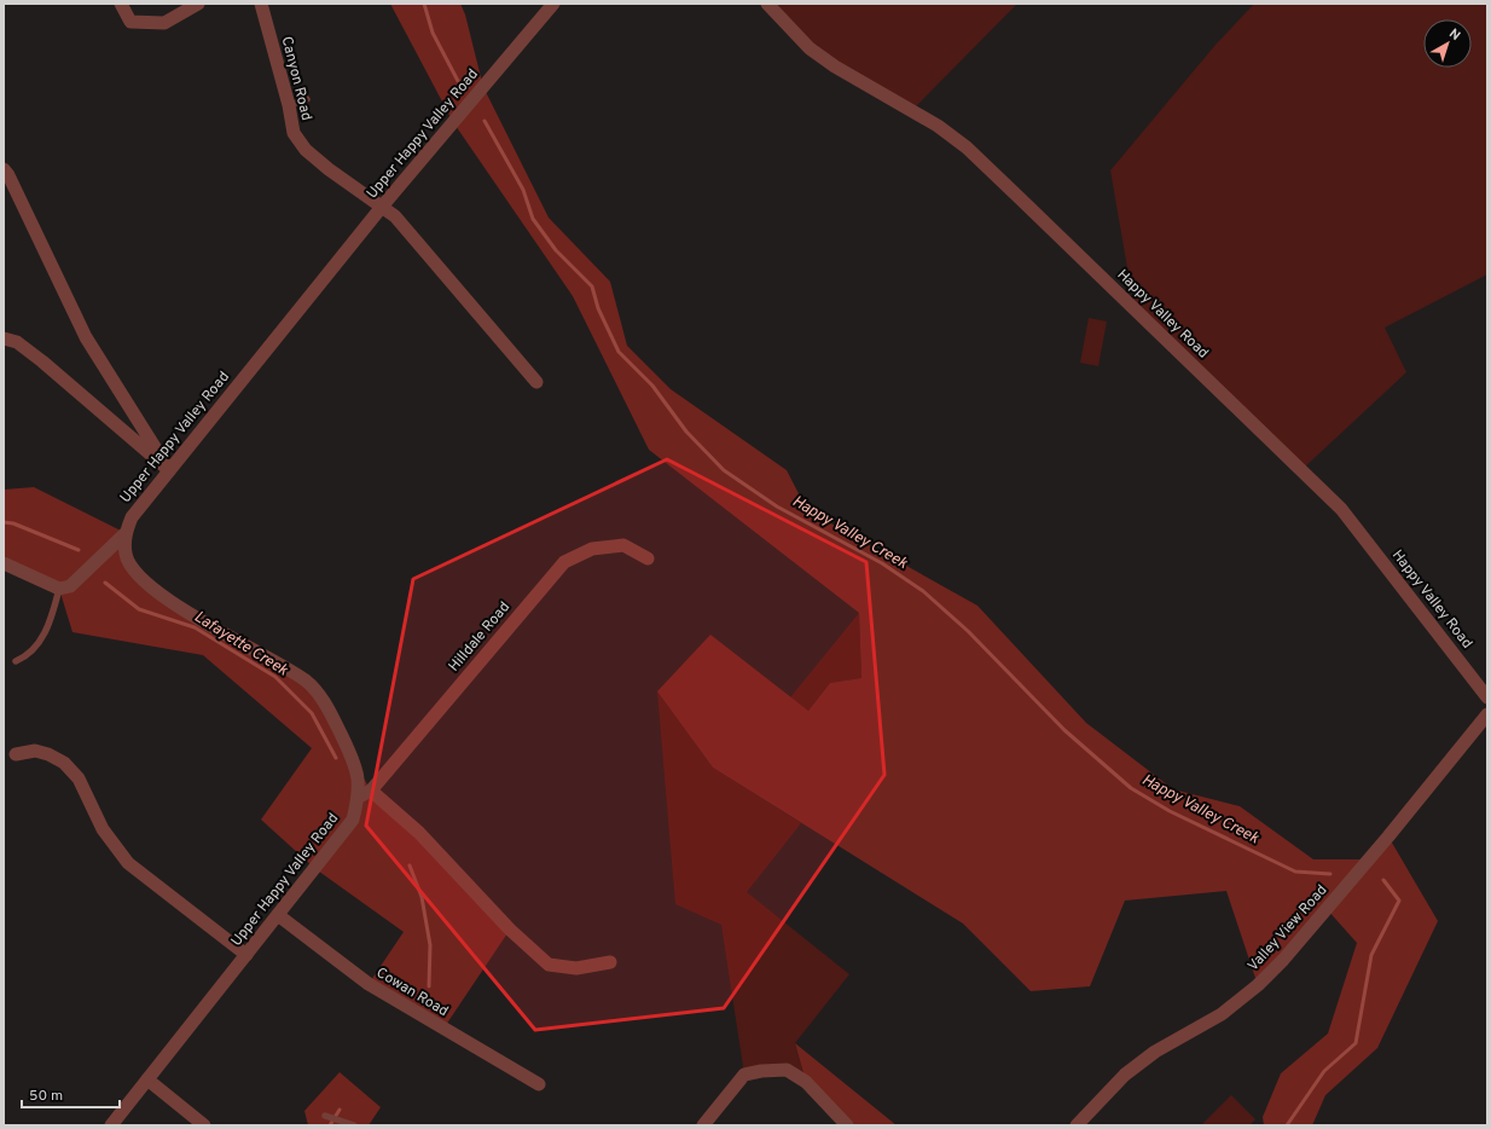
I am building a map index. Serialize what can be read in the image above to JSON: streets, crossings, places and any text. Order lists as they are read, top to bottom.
{
  "streets": {
    "street": [
      "Canyon Road",
      "Upper Happy Valley Road",
      "Happy Valley Road",
      "Hilldale Road",
      "Valley View Road",
      "Cowan Road"
    ]
  },
  "crossings": [
    ["Canyon Road", "Upper Happy Valley Road"],
    ["Upper Happy Valley Road", "Hilldale Road"],
    ["Upper Happy Valley Road", "Cowan Road"]
  ],
  "water": ["Happy Valley Creek", "Lafayette Creek"],
  "scale_bar": "50 m",
  "north": "top right"
}
